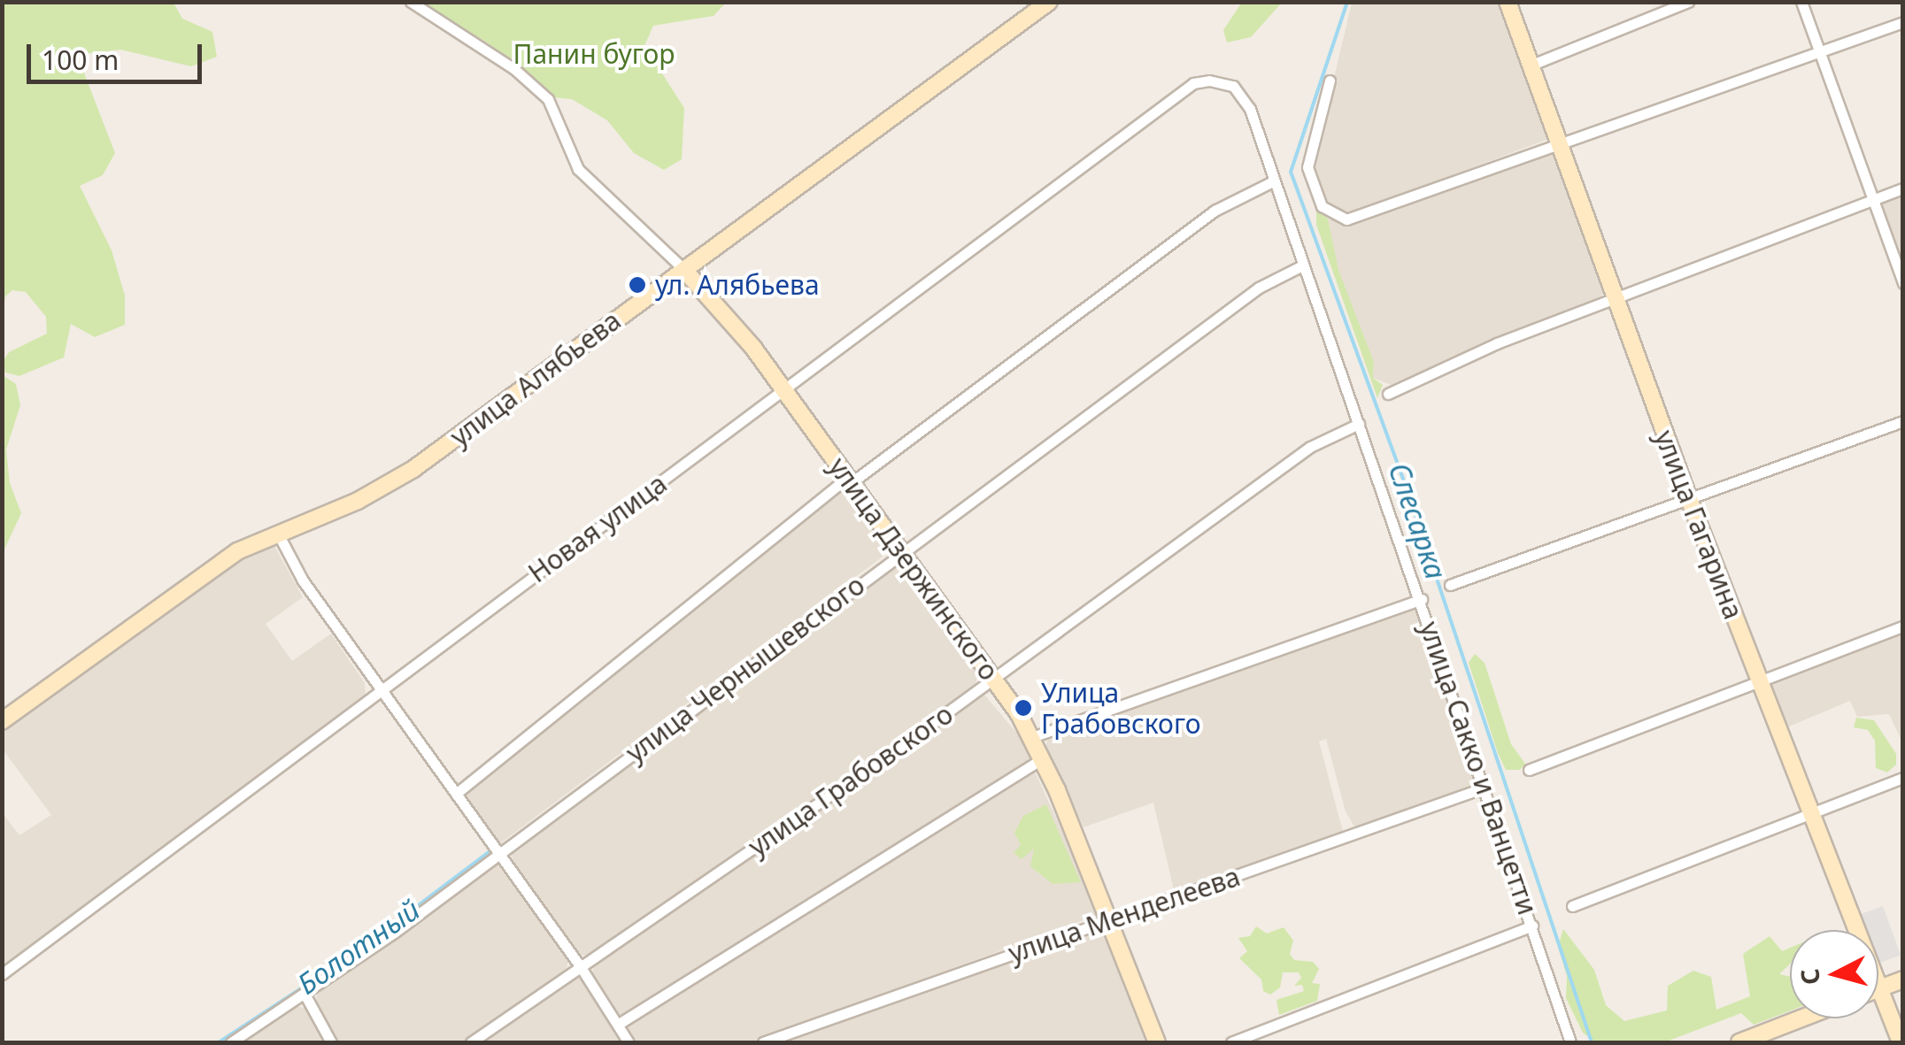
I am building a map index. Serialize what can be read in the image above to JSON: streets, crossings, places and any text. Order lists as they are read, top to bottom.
{
  "streets": {
    "main road": ["улица Алябьева", "улица Гагарина", "улица Дзержинского"],
    "street": [
      "Новая улица",
      "улица Чернышевского",
      "улица Сакко и Ванцетти",
      "улица Грабовского",
      "улица Менделеева"
    ]
  },
  "crossings": [
    ["улица Алябьева", "улица Дзержинского"],
    ["Новая улица", "улица Дзержинского"],
    ["Новая улица", "улица Сакко и Ванцетти"],
    ["улица Дзержинского", "улица Чернышевского"],
    ["улица Дзержинского", "улица Грабовского"],
    ["улица Дзержинского", "улица Менделеева"],
    ["улица Чернышевского", "улица Сакко и Ванцетти"],
    ["улица Сакко и Ванцетти", "улица Грабовского"],
    ["улица Сакко и Ванцетти", "улица Менделеева"]
  ],
  "water": ["Слесарка", "Болотный"],
  "parks": ["Панин бугор"],
  "places": ["ул. Алябьева", "Улица Грабовского"],
  "scale_bar": "100 m",
  "north": "left"
}
